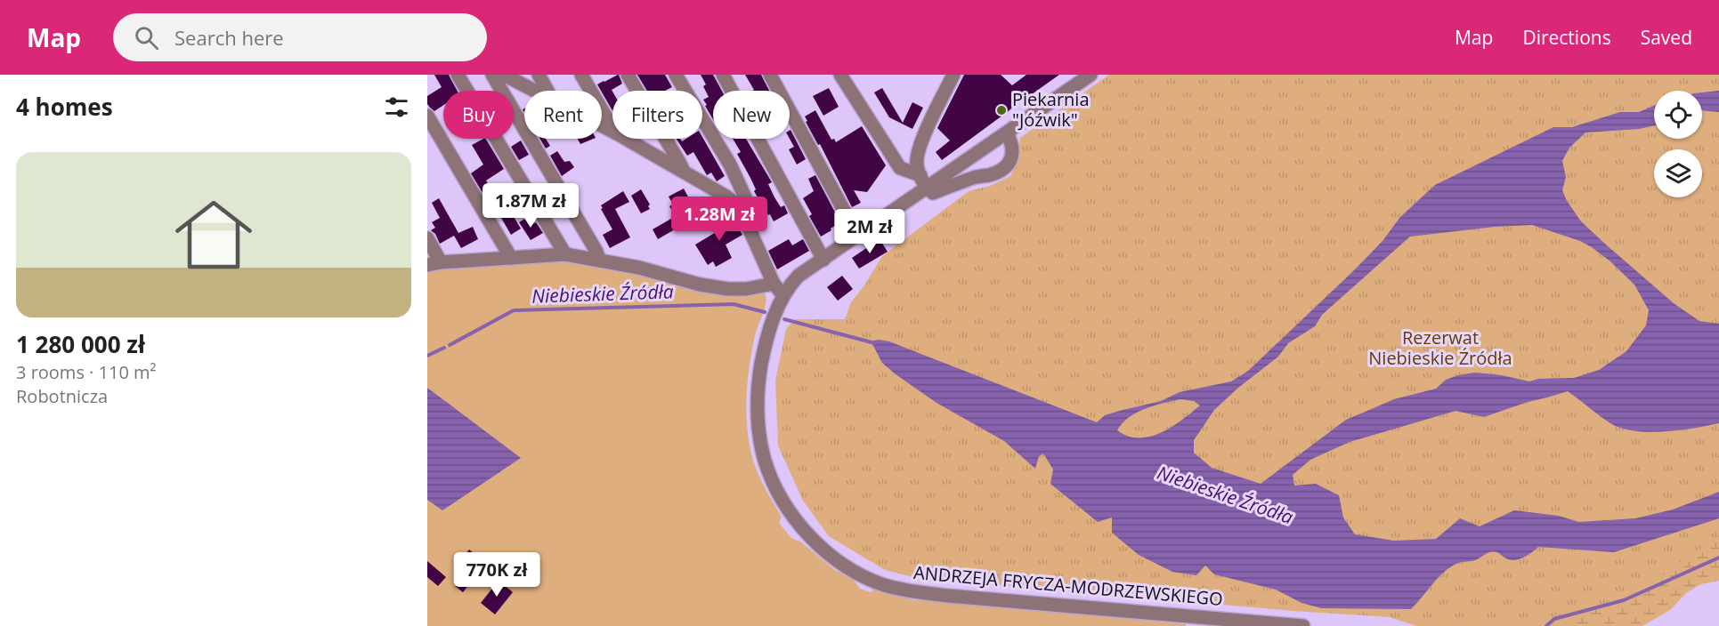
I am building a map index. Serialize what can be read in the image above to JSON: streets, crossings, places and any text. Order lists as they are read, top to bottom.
{
  "streets": {
    "street": ["ANDRZEJA FRYCZA-MODRZEWSKIEGO"]
  },
  "water": ["Niebieskie Źródła"],
  "parks": ["Rezerwat Niebieskie Źródła"],
  "places": ["Piekarnia \"Jóźwik\""],
  "page": {
    "header": "Map",
    "search": "Search here",
    "nav": ["Map", "Directions", "Saved"],
    "heading": "4 homes",
    "chip": [
      "Buy",
      "Rent",
      "Filters",
      "New"
    ],
    "list": [
      {
        "name": "1 280 000 zł",
        "note": "3 rooms · 110 m² · Robotnicza"
      }
    ],
    "price": [
      "1.87M zł",
      "1.28M zł",
      "2M zł",
      "770K zł"
    ]
  }
}
